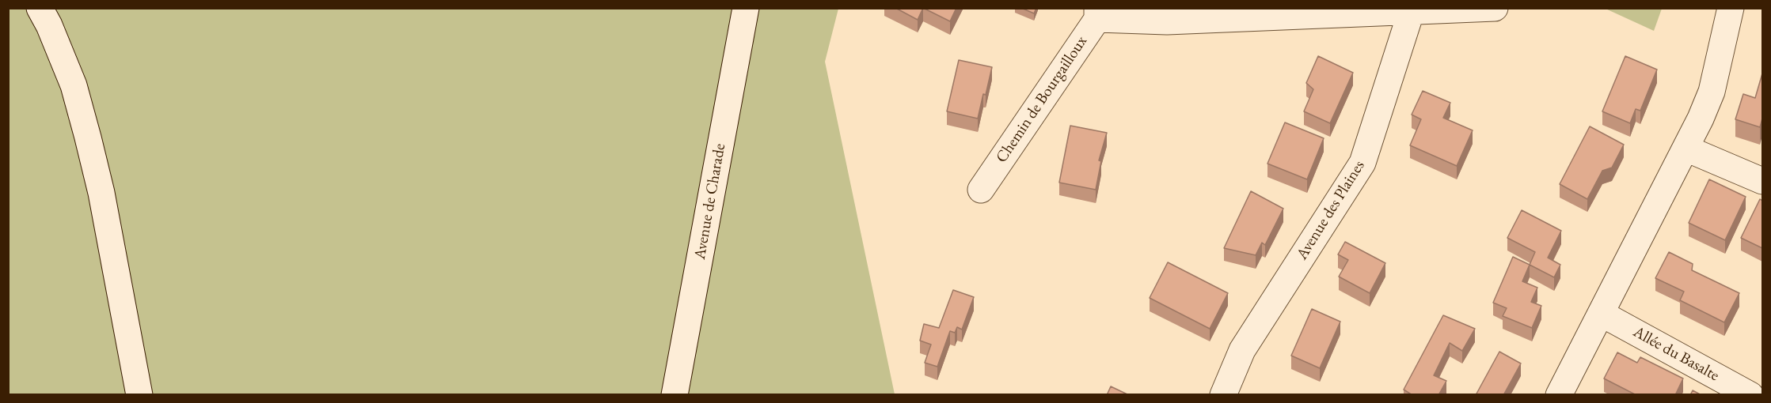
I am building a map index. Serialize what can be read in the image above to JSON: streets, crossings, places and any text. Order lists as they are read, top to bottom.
{
  "streets": {
    "street": [
      "Chemin de Bourgailloux",
      "Avenue de Charade",
      "Avenue des Plaines",
      "Allée du Basalte"
    ]
  }
}
